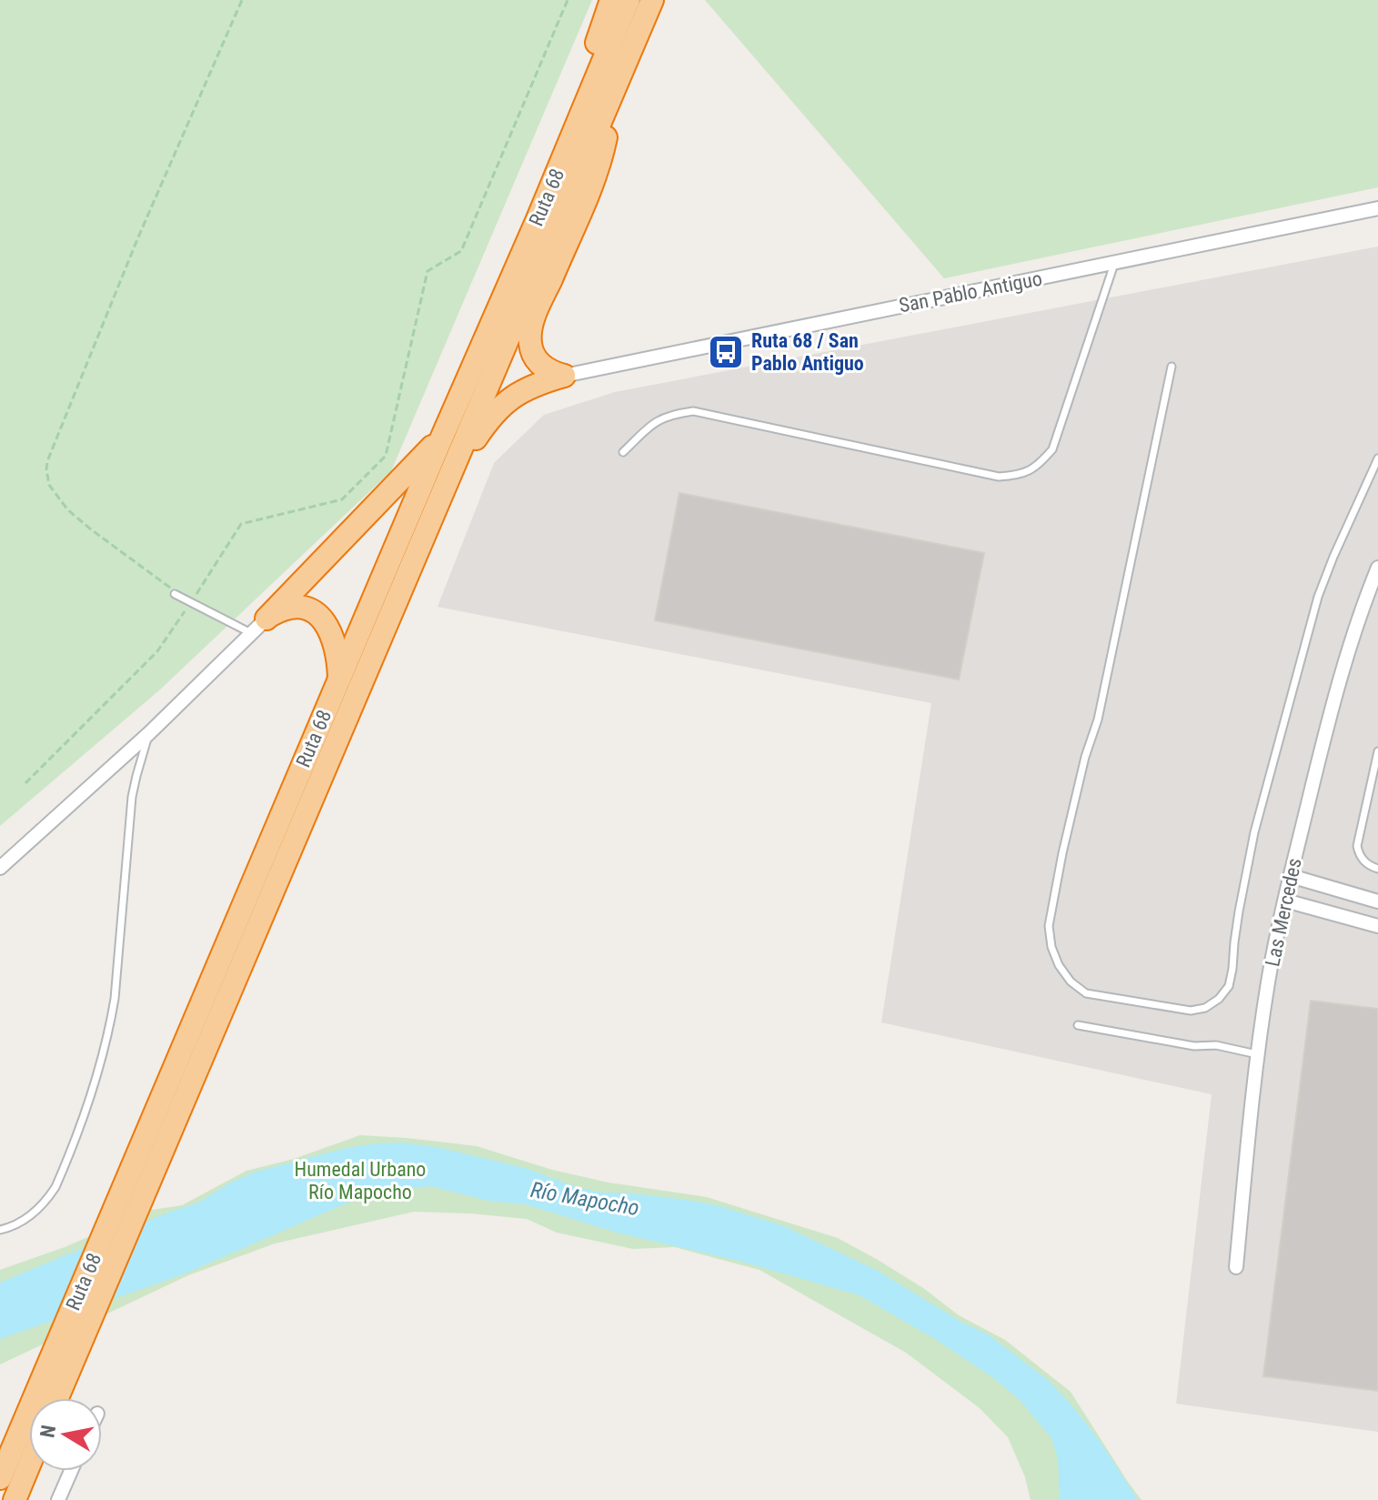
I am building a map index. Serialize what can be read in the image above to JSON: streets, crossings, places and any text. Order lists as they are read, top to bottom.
{
  "streets": {
    "highway": ["Ruta 68"],
    "street": ["San Pablo Antiguo", "Las Mercedes"]
  },
  "water": ["Río Mapocho"],
  "parks": ["Humedal Urbano Río Mapocho"],
  "places": {
    "bus stop": ["Ruta 68 / San Pablo Antiguo"]
  },
  "north": "left"
}
